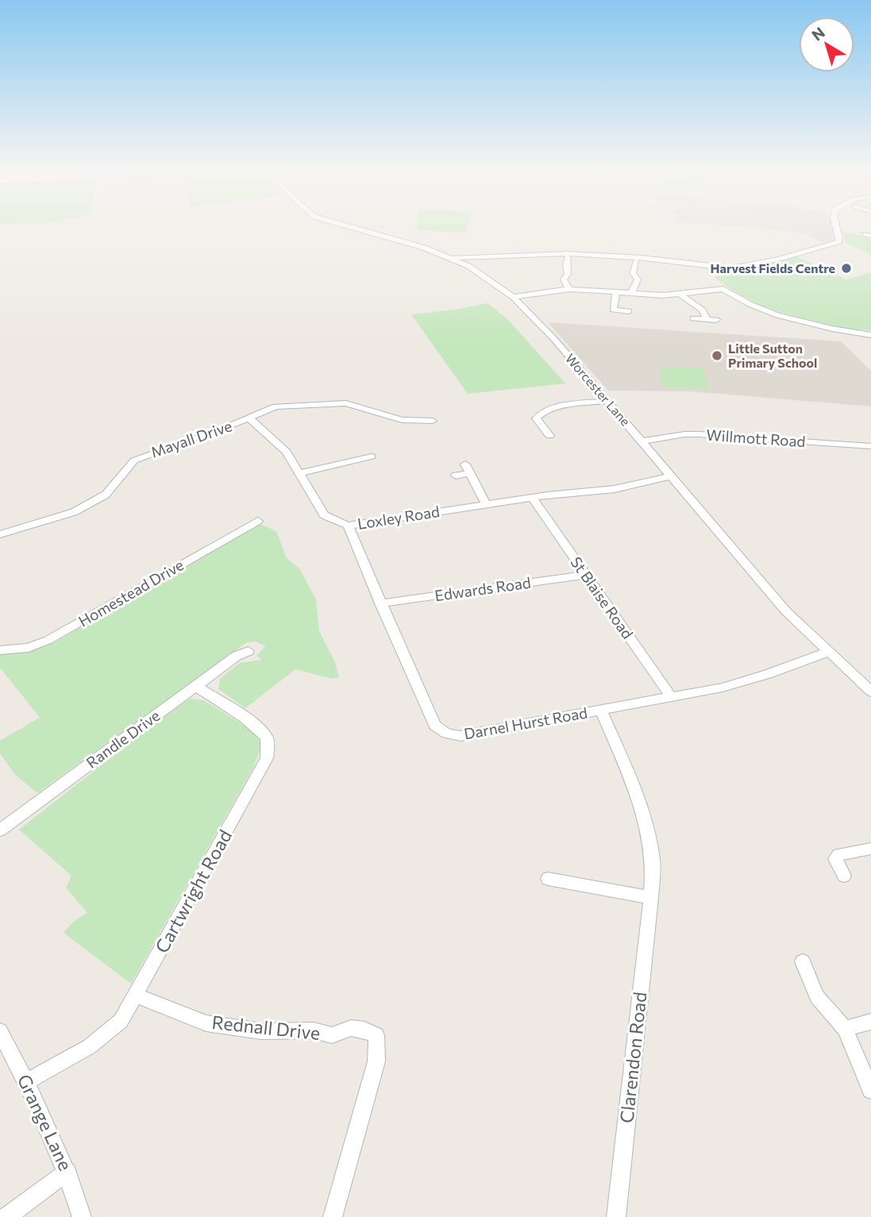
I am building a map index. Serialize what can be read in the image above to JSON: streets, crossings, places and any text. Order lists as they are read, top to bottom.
{
  "streets": {
    "street": [
      "Worcester Lane",
      "Willmott Road",
      "Mayall Drive",
      "Loxley Road",
      "Edwards Road",
      "Homestead Drive",
      "St Blaise Road",
      "Darnel Hurst Road",
      "Randle Drive",
      "Cartwright Road",
      "Rednall Drive",
      "Clarendon Road",
      "Grange Lane"
    ]
  },
  "crossings": [
    ["Worcester Lane", "Willmott Road"],
    ["Worcester Lane", "Loxley Road"],
    ["Worcester Lane", "Darnel Hurst Road"],
    ["Mayall Drive", "Loxley Road"],
    ["Loxley Road", "St Blaise Road"],
    ["Loxley Road", "Darnel Hurst Road"],
    ["Edwards Road", "St Blaise Road"],
    ["Edwards Road", "Darnel Hurst Road"],
    ["St Blaise Road", "Darnel Hurst Road"],
    ["Darnel Hurst Road", "Clarendon Road"],
    ["Randle Drive", "Cartwright Road"],
    ["Cartwright Road", "Rednall Drive"],
    ["Cartwright Road", "Grange Lane"]
  ],
  "places": ["Harvest Fields Centre", "Little Sutton Primary School"],
  "north": "top left"
}
